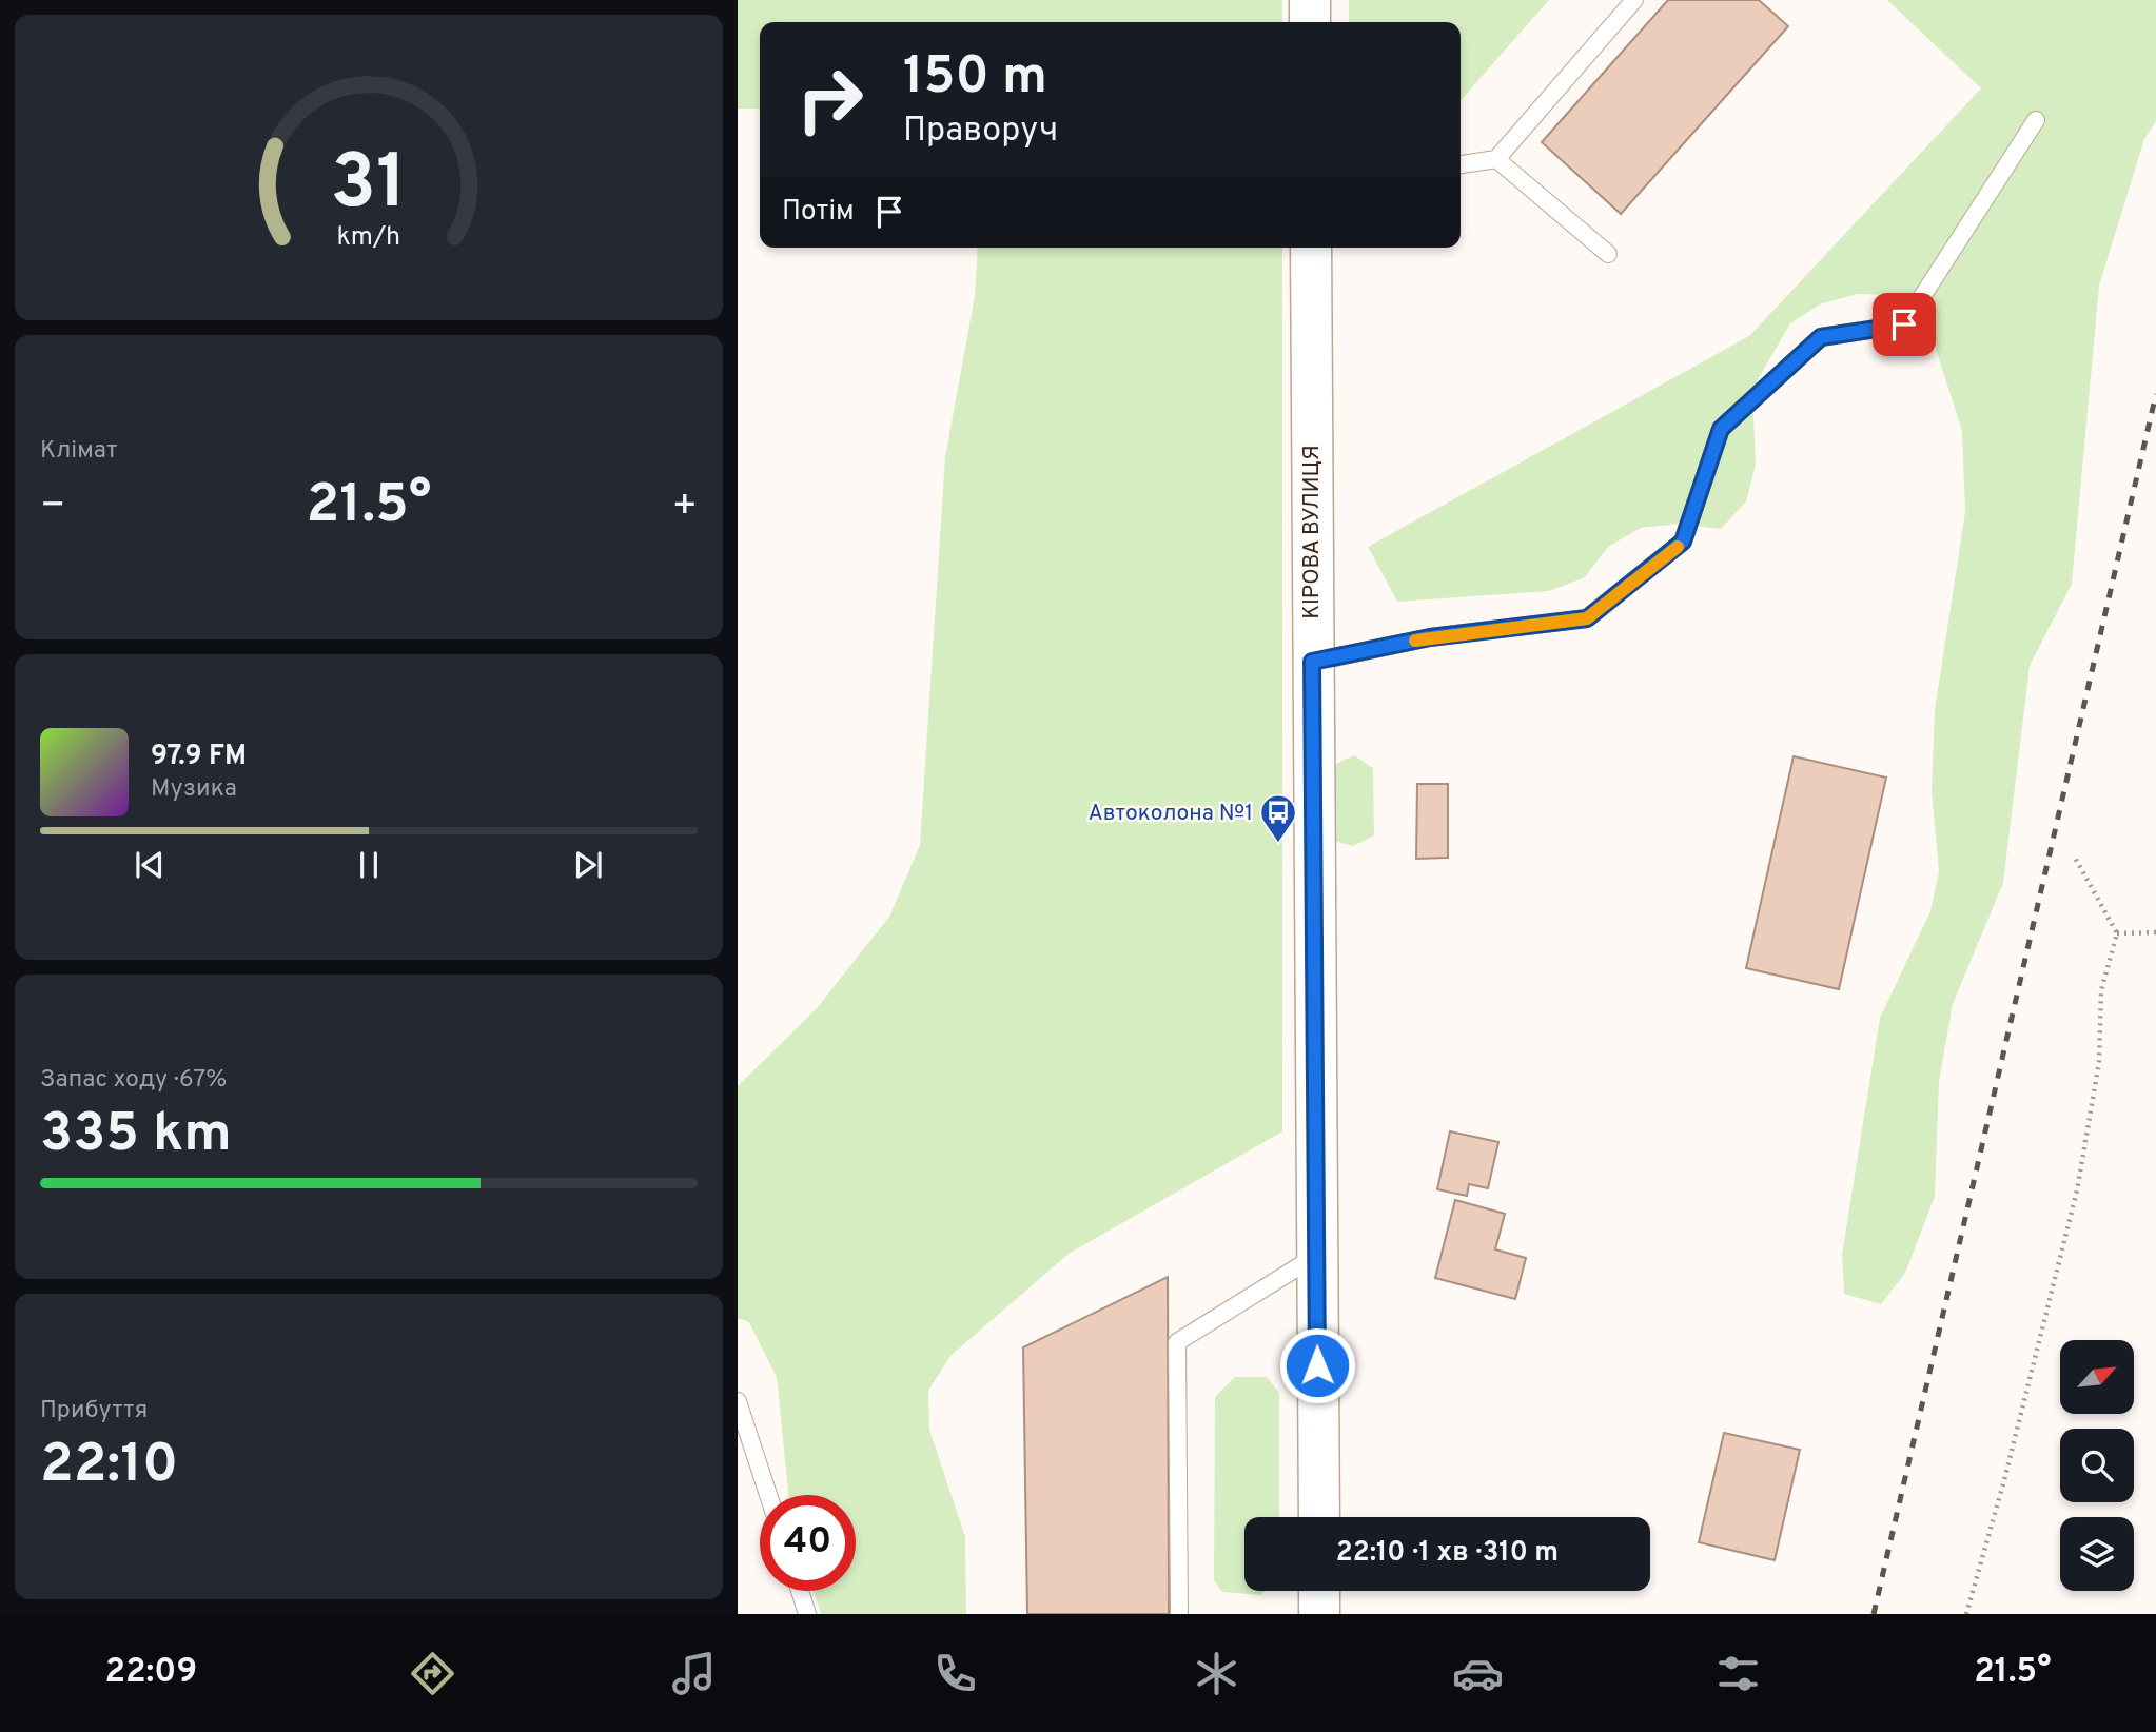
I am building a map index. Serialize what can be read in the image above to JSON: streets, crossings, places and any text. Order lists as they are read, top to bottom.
{
  "streets": {
    "street": ["КІРОВА ВУЛИЦЯ"]
  },
  "places": {
    "bus stop": ["Автоколона №1"]
  },
  "north": "top right",
  "page": {
    "turn": ["150 m", "Праворуч"],
    "then": "Потім",
    "tile": [
      "Клімат",
      ["Запас ходу · 67%", "335 km"],
      ["Прибуття", "22:10"]
    ],
    "heat": ["−", "21.5°", "+"],
    "song": ["97.9 FM", "Музика"],
    "limit": "40",
    "trip": "22:10 · 1 хв · 310 m",
    "tabs": ["22:09", "21.5°"],
    "gauge": ["31", "km/h"]
  }
}
